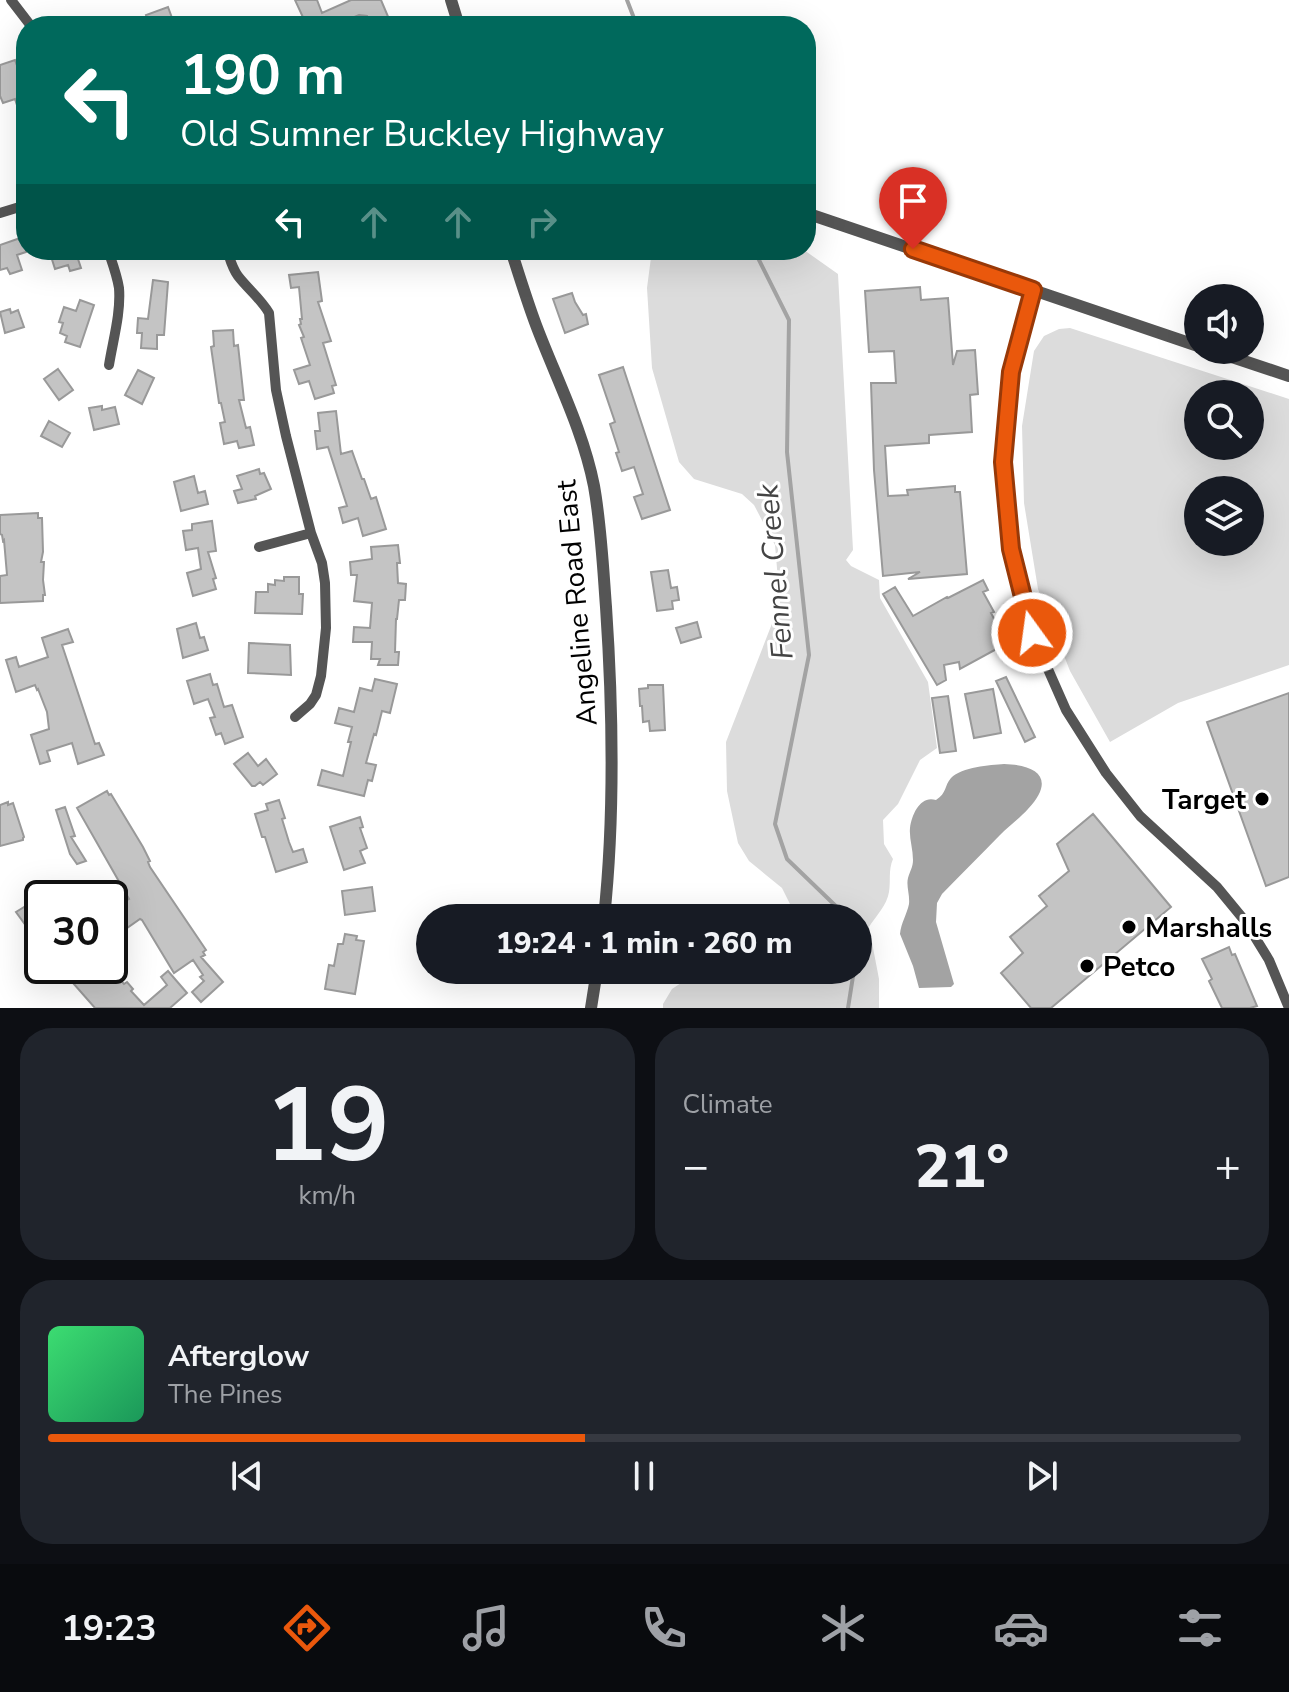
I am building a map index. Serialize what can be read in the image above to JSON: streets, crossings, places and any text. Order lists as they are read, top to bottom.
{
  "streets": {
    "street": ["Angeline Road East"]
  },
  "water": ["Fennel Creek"],
  "places": ["Target", "Marshalls", "Petco"],
  "page": {
    "turn": ["190 m", "Old Sumner Buckley Highway"],
    "limit": "30",
    "trip": "19:24 · 1 min · 260 m",
    "tile": [
      ["19", "km/h"],
      "Climate"
    ],
    "heat": ["−", "21°", "+"],
    "song": ["Afterglow", "The Pines"],
    "tabs": "19:23"
  }
}
